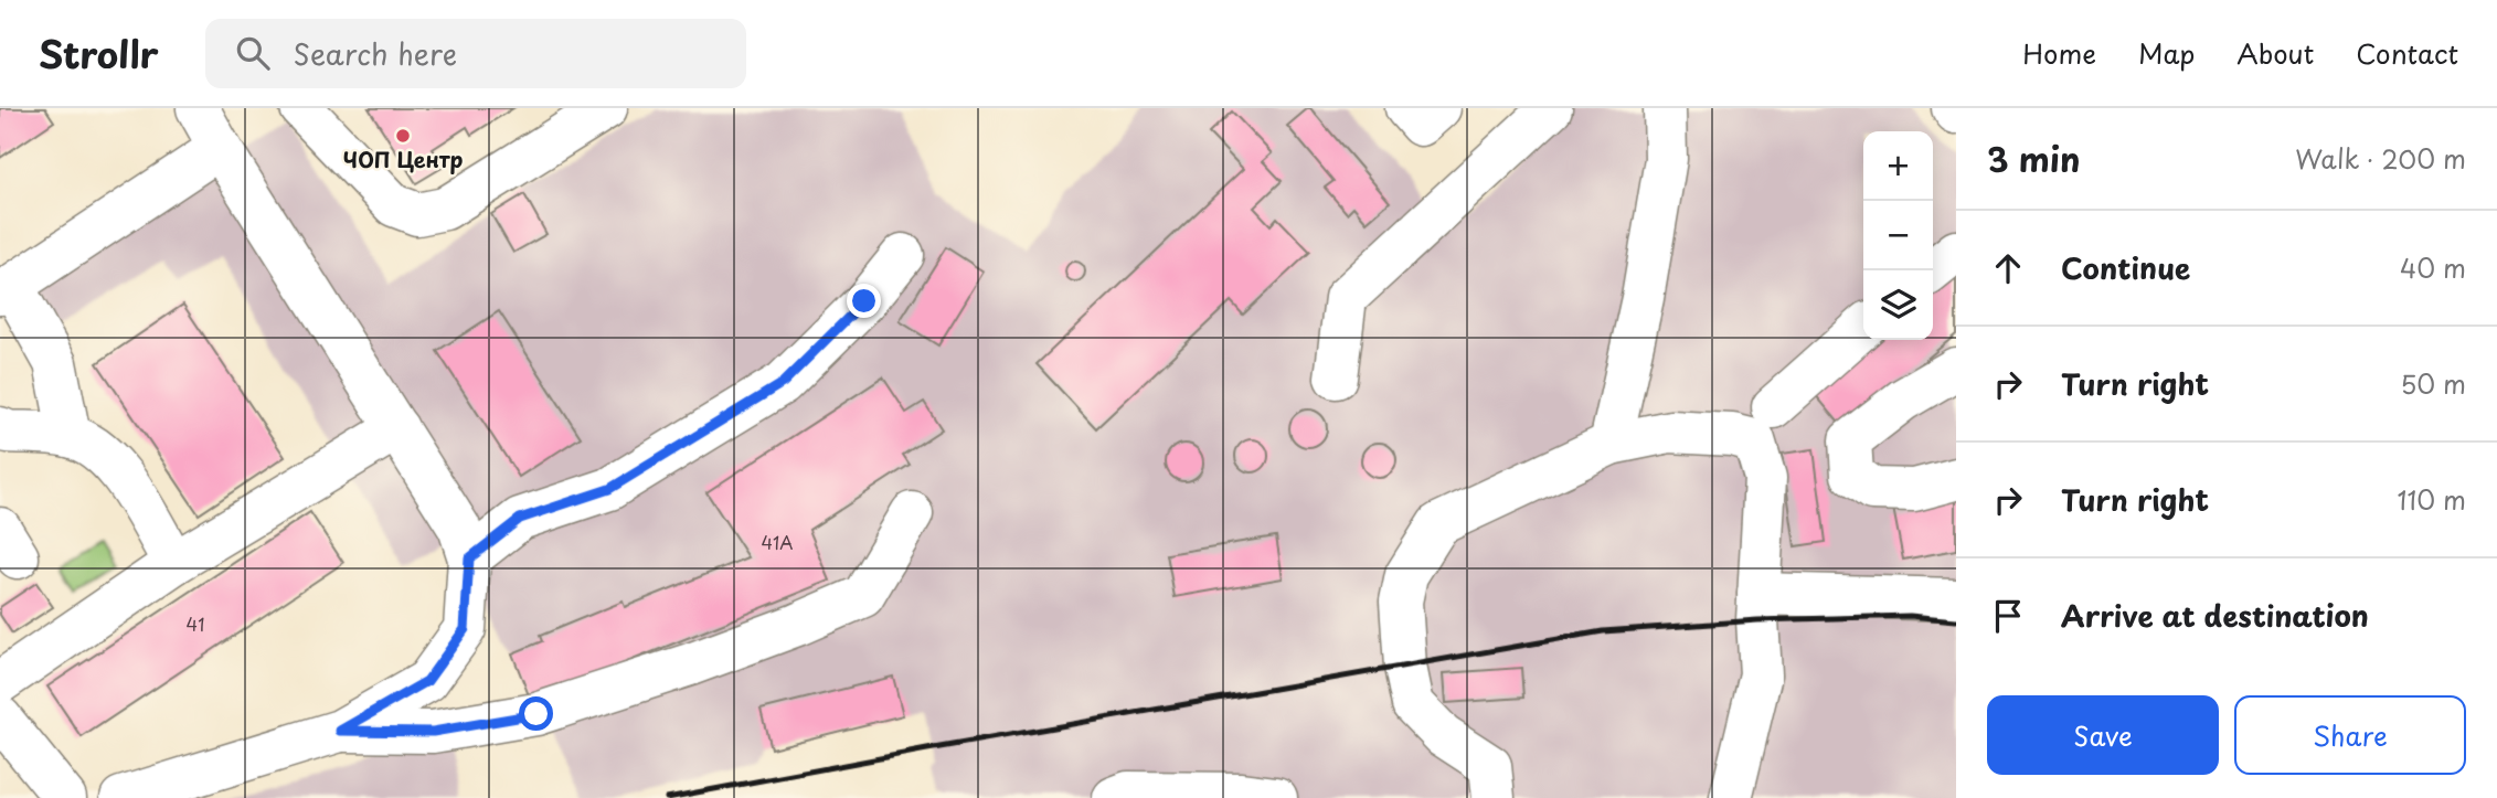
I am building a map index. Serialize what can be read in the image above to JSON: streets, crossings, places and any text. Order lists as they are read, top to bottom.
{
  "places": ["ЧОП Центр"],
  "house_numbers": ["41А", "41"],
  "page": {
    "header": "Strollr",
    "search": "Search here",
    "nav": [
      "Home",
      "Map",
      "About",
      "Contact"
    ],
    "heading": ["3 min", "Walk · 200 m"],
    "map_buttons": ["+", "−"],
    "list": [
      ["Continue", "40 m"],
      ["Turn right", "50 m"],
      ["Turn right", "110 m"],
      "Arrive at destination"
    ],
    "buttons": ["Save", "Share"]
  }
}
